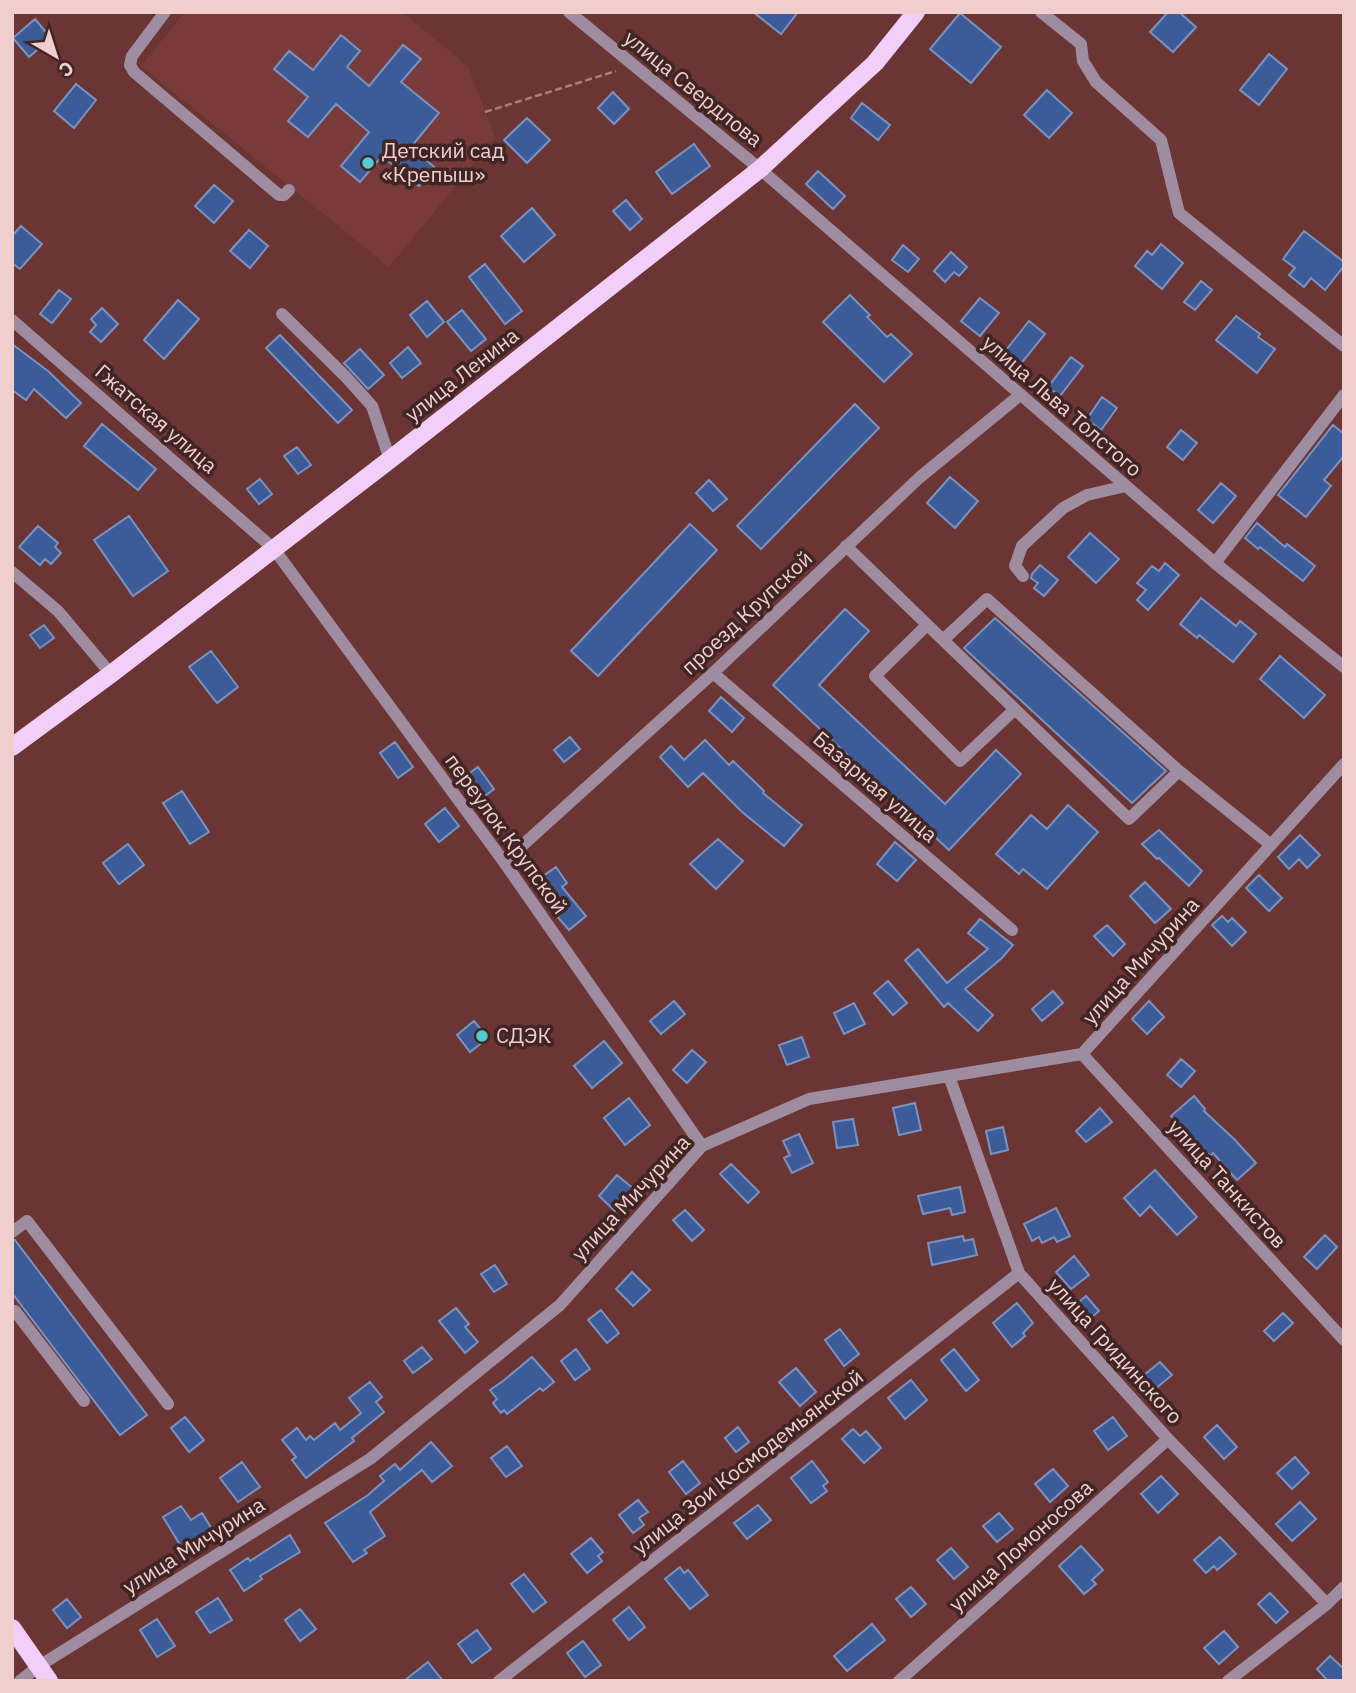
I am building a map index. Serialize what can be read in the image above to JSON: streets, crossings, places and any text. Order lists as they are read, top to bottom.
{
  "streets": {
    "main road": ["улица Ленина"],
    "street": [
      "улица Свердлова",
      "улица Льва Толстого",
      "Гжатская улица",
      "проезд Крупской",
      "Базарная улица",
      "переулок Крупской",
      "улица Мичурина",
      "улица Танкистов",
      "улица Гридинского",
      "улица Зои Космодемьянской",
      "улица Ломоносова"
    ]
  },
  "crossings": [
    ["улица Свердлова", "улица Ленина"],
    ["улица Свердлова", "улица Льва Толстого"],
    ["улица Ленина", "улица Льва Толстого"],
    ["улица Ленина", "Гжатская улица"],
    ["улица Ленина", "переулок Крупской"],
    ["улица Льва Толстого", "проезд Крупской"],
    ["Гжатская улица", "переулок Крупской"],
    ["проезд Крупской", "Базарная улица"],
    ["проезд Крупской", "переулок Крупской"],
    ["переулок Крупской", "улица Мичурина"],
    ["улица Мичурина", "улица Танкистов"],
    ["улица Мичурина", "улица Гридинского"],
    ["улица Гридинского", "улица Зои Космодемьянской"],
    ["улица Гридинского", "улица Ломоносова"]
  ],
  "places": ["Детский сад «Крепыш»", "СДЭК"],
  "north": "bottom right"
}
